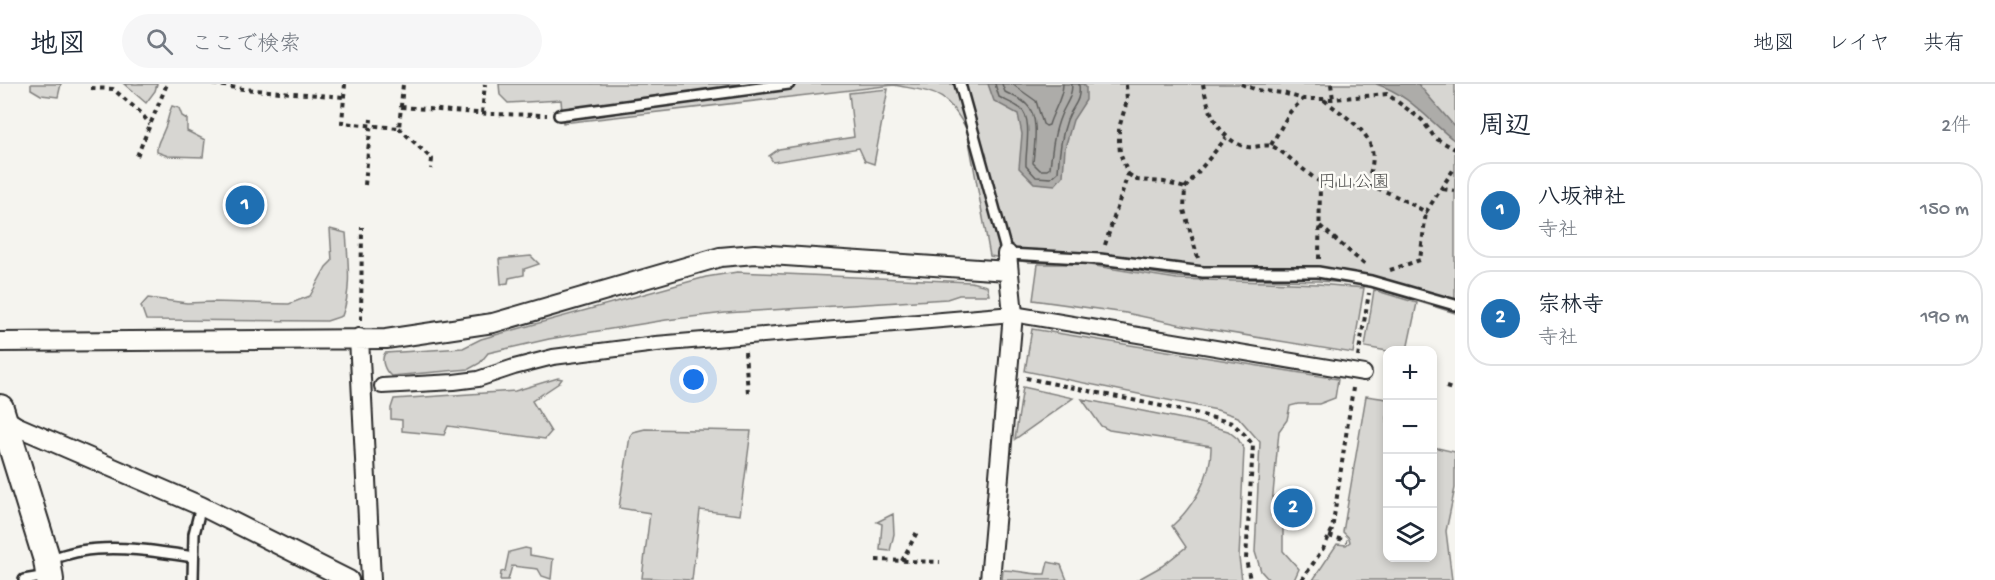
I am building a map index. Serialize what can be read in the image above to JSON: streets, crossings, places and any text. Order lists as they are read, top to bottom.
{
  "parks": ["円山公園"],
  "page": {
    "header": "地図",
    "search": "ここで検索",
    "nav": ["地図", "レイヤ", "共有"],
    "heading": ["周辺", "2件"],
    "list": [
      {
        "mark": "1",
        "name": "八坂神社",
        "note": "寺社",
        "value": "150 m"
      },
      {
        "mark": "2",
        "name": "宗林寺",
        "note": "寺社",
        "value": "190 m"
      }
    ],
    "pins": ["1", "2"],
    "map_buttons": ["+", "−"]
  }
}
